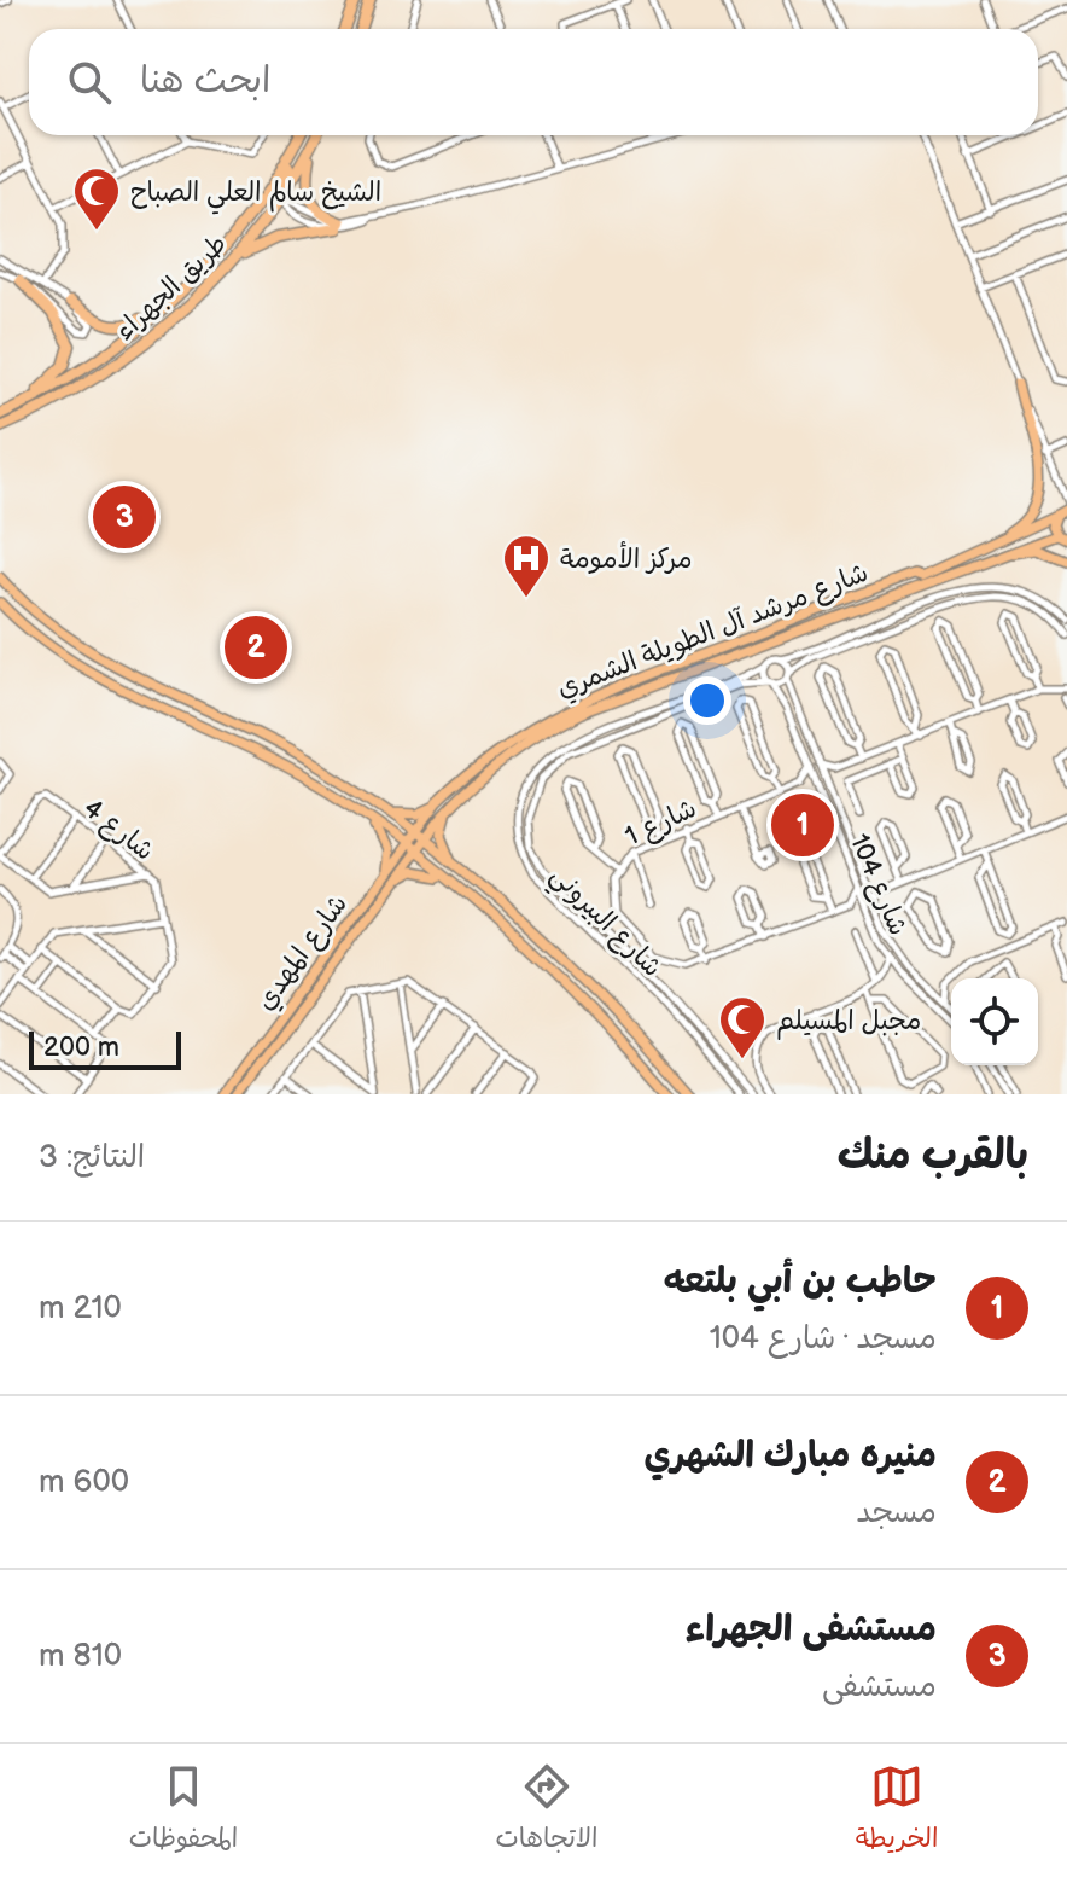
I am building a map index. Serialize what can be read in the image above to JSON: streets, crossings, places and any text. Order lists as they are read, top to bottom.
{
  "streets": {
    "highway": ["طريق الجهراء"],
    "main road": ["شارع مرشد آل الطويلة الشمري", "شارع المهدي"],
    "street": [
      "شارع 1",
      "شارع 4",
      "شارع 104",
      "شارع البيروني"
    ]
  },
  "crossings": [
    ["شارع مرشد آل الطويلة الشمري", "شارع المهدي"],
    ["شارع 104", "شارع البيروني"]
  ],
  "places": {
    "mosque": ["الشيخ سالم العلي الصباح", "مجبل المسيلم"],
    "hospital": ["مركز الأمومة"]
  },
  "scale_bar": "200 m",
  "page": {
    "search": "ابحث هنا",
    "pins": ["3", "2", "1"],
    "scale": "200 m",
    "heading": ["بالقرب منك", "النتائج: 3"],
    "list": [
      {
        "mark": "1",
        "name": "حاطب بن أبي بلتعه",
        "note": "مسجد · شارع 104",
        "value": "210 m"
      },
      {
        "mark": "2",
        "name": "منيره مبارك الشهري",
        "note": "مسجد",
        "value": "600 m"
      },
      {
        "mark": "3",
        "name": "مستشفى الجهراء",
        "note": "مستشفى",
        "value": "810 m"
      }
    ],
    "nav": ["الخريطة", "الاتجاهات", "المحفوظات"]
  }
}
